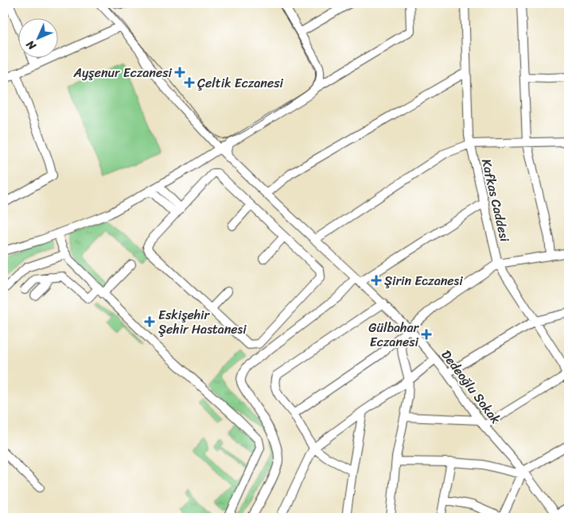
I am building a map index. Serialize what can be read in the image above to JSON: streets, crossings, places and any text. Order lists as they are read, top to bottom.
{
  "streets": {
    "street": ["Kafkas Caddesi", "Dedeoğlu Sokak"]
  },
  "places": {
    "health": [
      "Ayşenur Eczanesi",
      "Çeltik Eczanesi",
      "Şirin Eczanesi",
      "Eskişehir Şehir Hastanesi",
      "Gülbahar Eczanesi"
    ]
  },
  "north": "bottom left"
}
